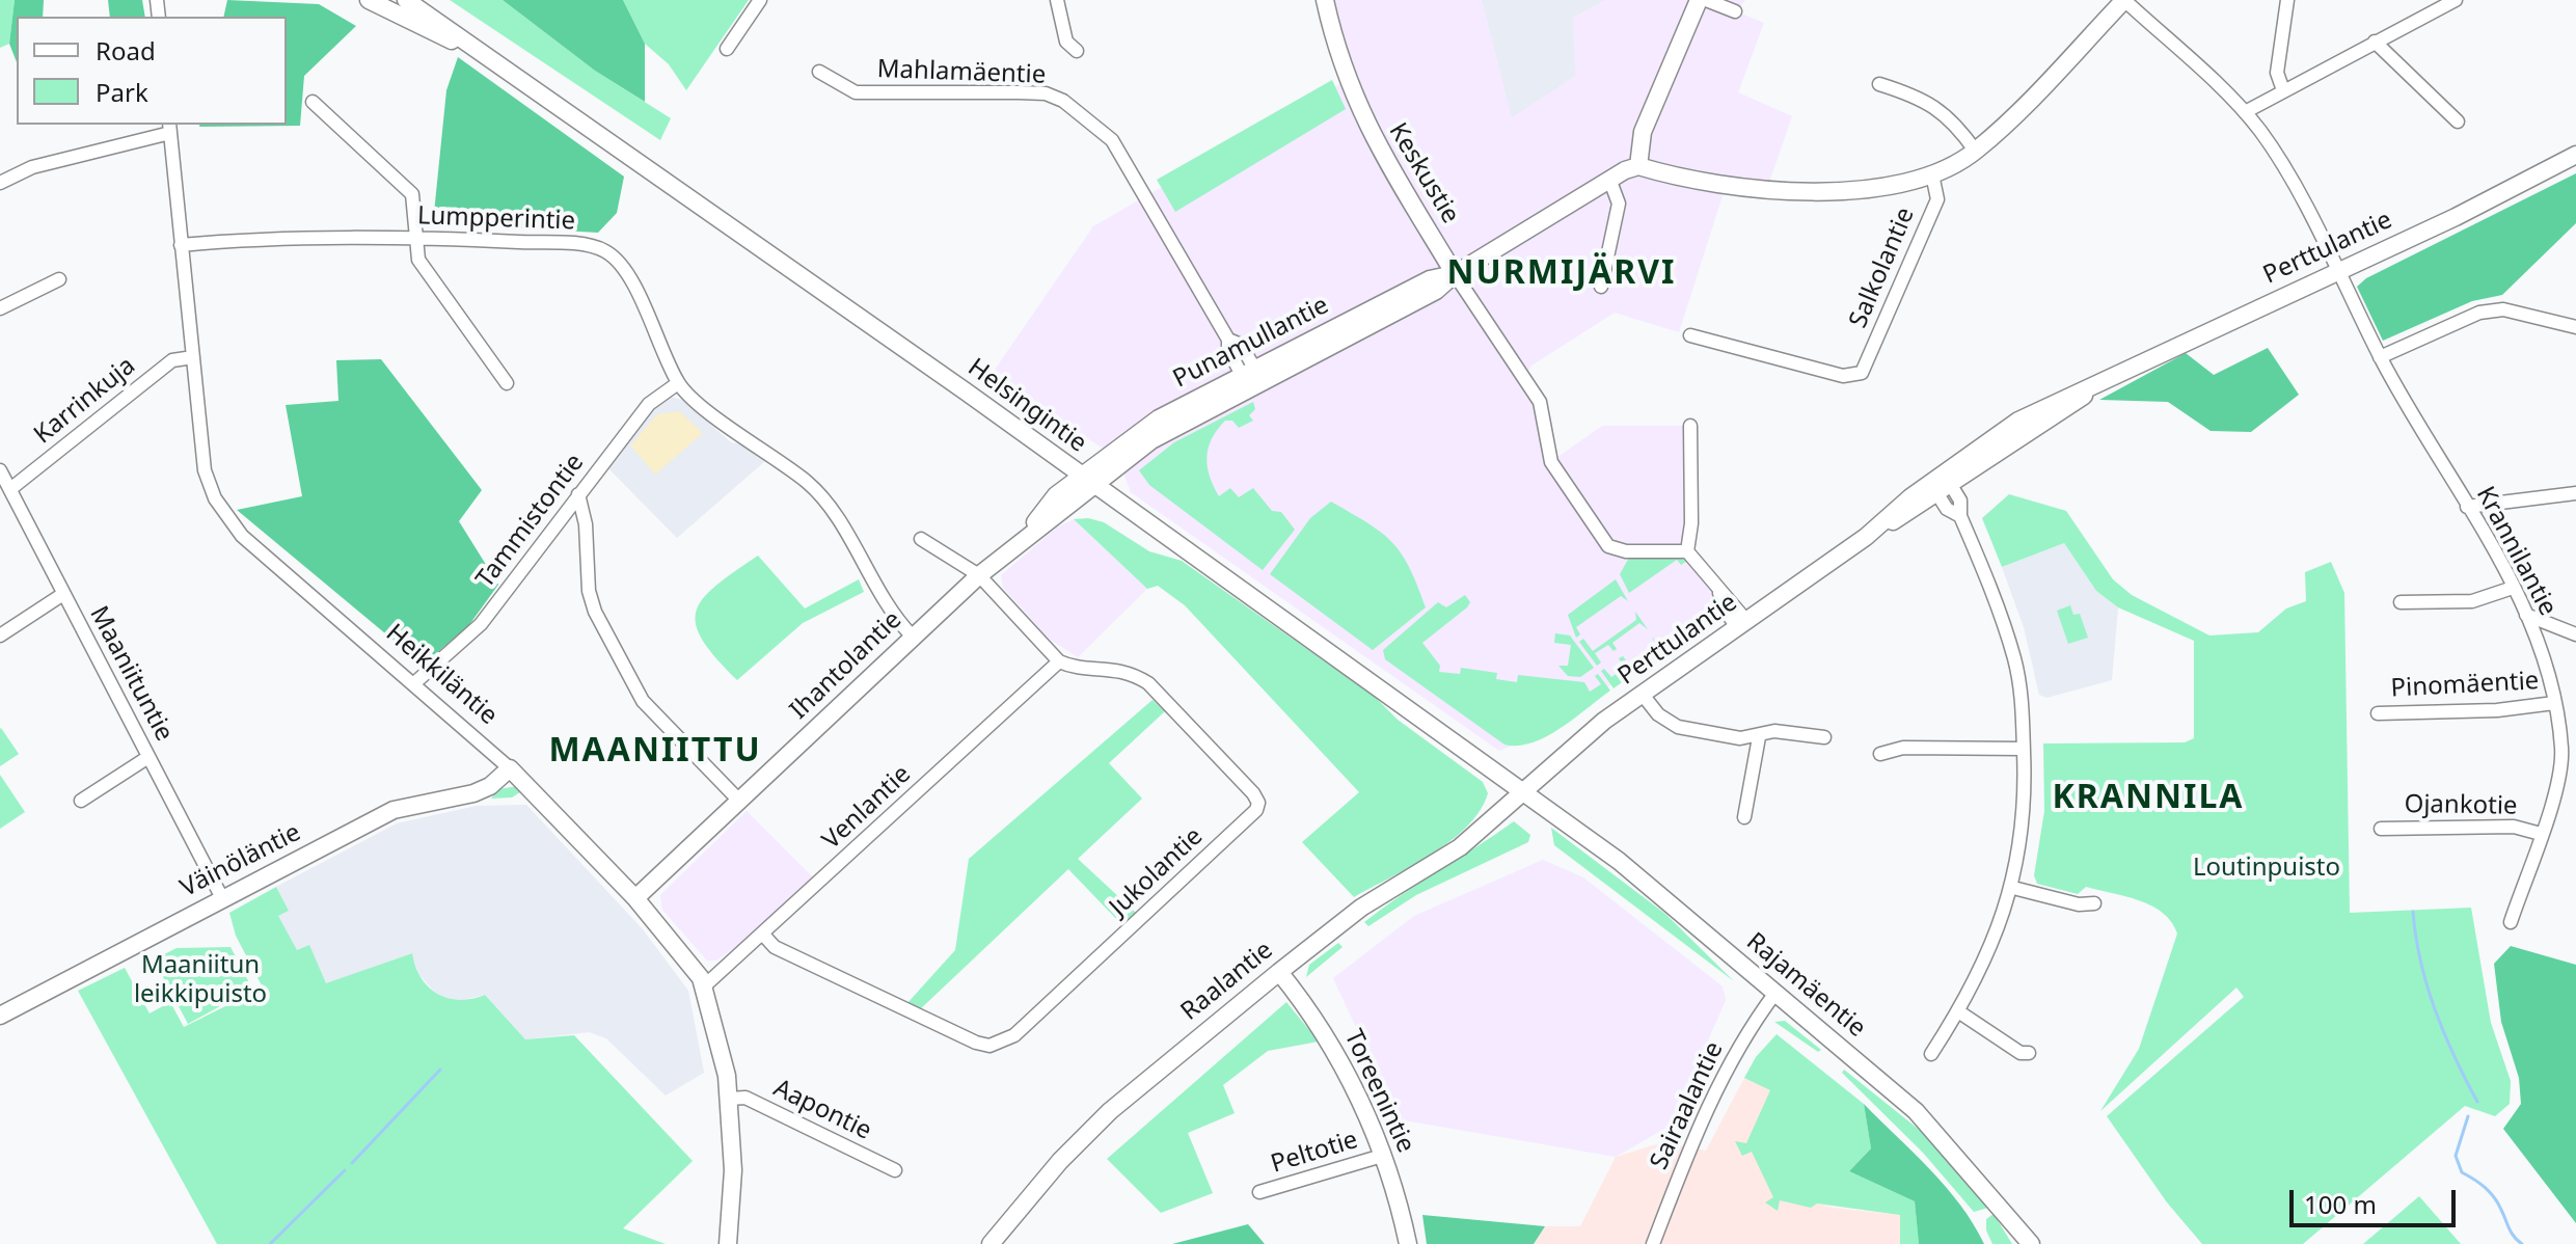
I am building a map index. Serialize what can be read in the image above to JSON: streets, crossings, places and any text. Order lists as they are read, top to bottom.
{
  "streets": {
    "street": [
      "Mahlamäentie",
      "Keskustie",
      "Lumpperintie",
      "Perttulantie",
      "Salkolantie",
      "Punamullantie",
      "Karrinkuja",
      "Helsingintie",
      "Tammistontie",
      "Krannilantie",
      "Ihantolantie",
      "Maaniituntie",
      "Heikkiläntie",
      "Pinomäentie",
      "Ojankotie",
      "Venlantie",
      "Väinöläntie",
      "Jukolantie",
      "Raalantie",
      "Rajamäentie",
      "Toreenintie",
      "Sairaalantie",
      "Aapontie",
      "Peltotie"
    ]
  },
  "crossings": [
    ["Mahlamäentie", "Punamullantie"],
    ["Keskustie", "Punamullantie"],
    ["Lumpperintie", "Tammistontie"],
    ["Lumpperintie", "Ihantolantie"],
    ["Lumpperintie", "Heikkiläntie"],
    ["Perttulantie", "Helsingintie"],
    ["Perttulantie", "Krannilantie"],
    ["Perttulantie", "Raalantie"],
    ["Perttulantie", "Rajamäentie"],
    ["Punamullantie", "Helsingintie"],
    ["Punamullantie", "Ihantolantie"],
    ["Karrinkuja", "Maaniituntie"],
    ["Karrinkuja", "Heikkiläntie"],
    ["Helsingintie", "Ihantolantie"],
    ["Helsingintie", "Raalantie"],
    ["Helsingintie", "Rajamäentie"],
    ["Tammistontie", "Heikkiläntie"],
    ["Krannilantie", "Pinomäentie"],
    ["Krannilantie", "Ojankotie"],
    ["Ihantolantie", "Heikkiläntie"],
    ["Maaniituntie", "Väinöläntie"],
    ["Heikkiläntie", "Venlantie"],
    ["Heikkiläntie", "Väinöläntie"],
    ["Heikkiläntie", "Aapontie"],
    ["Venlantie", "Jukolantie"],
    ["Raalantie", "Rajamäentie"],
    ["Raalantie", "Toreenintie"],
    ["Rajamäentie", "Sairaalantie"],
    ["Toreenintie", "Peltotie"]
  ],
  "districts": ["NURMIJÄRVI", "MAANIITTU", "KRANNILA"],
  "parks": ["Loutinpuisto", "Maaniitun leikkipuisto"],
  "legend": ["Road", "Park"],
  "scale_bar": "100 m"
}
